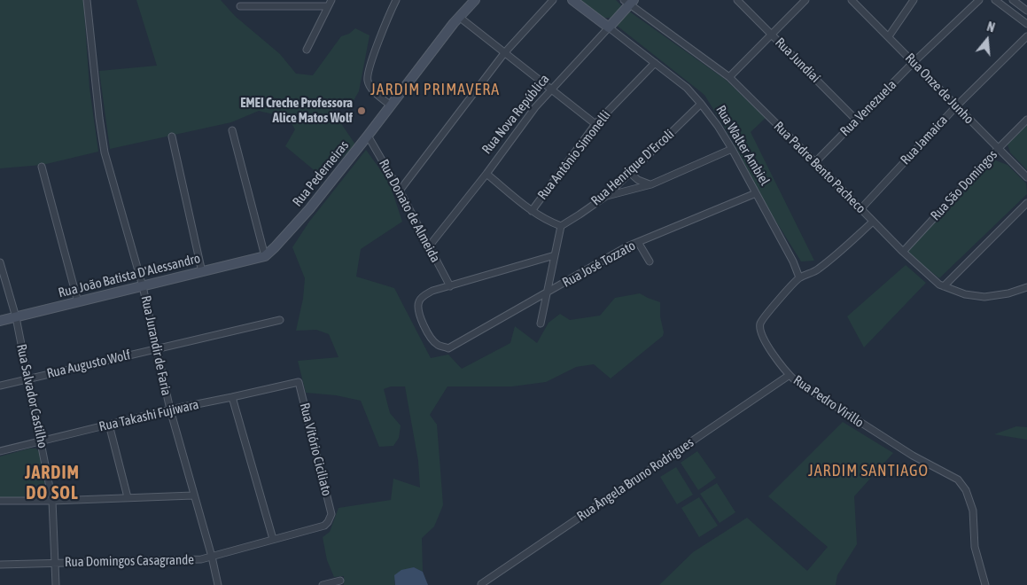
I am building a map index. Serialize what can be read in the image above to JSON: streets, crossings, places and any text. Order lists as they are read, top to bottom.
{
  "streets": {
    "street": [
      "Rua Jundiaí",
      "Rua Onze de Junho",
      "Rua Venezuela",
      "Rua Nova República",
      "Rua Jamaica",
      "Rua Walter Ambiel",
      "Rua Antônio Simonelli",
      "Rua Henrique D'Ercoli",
      "Rua Padre Bento Pacheco",
      "Rua Pederneiras",
      "Rua São Domingos",
      "Rua Donato de Almeida",
      "Rua José Tozzato",
      "Rua João Batista D'Alessandro",
      "Rua Jurandir de Faria",
      "Rua Augusto Wolf",
      "Rua Salvador Castilho",
      "Rua Pedro Virillo",
      "Rua Takashi Fujiwara",
      "Rua Vitório Ciciliato",
      "Rua Ângela Bruno Rodrigues",
      "Rua Domingos Casagrande"
    ]
  },
  "crossings": [
    ["Rua Jundiaí", "Rua Venezuela"],
    ["Rua Onze de Junho", "Rua Venezuela"],
    ["Rua Onze de Junho", "Rua Jamaica"],
    ["Rua Onze de Junho", "Rua São Domingos"],
    ["Rua Venezuela", "Rua Padre Bento Pacheco"],
    ["Rua Nova República", "Rua Walter Ambiel"],
    ["Rua Nova República", "Rua Padre Bento Pacheco"],
    ["Rua Nova República", "Rua Donato de Almeida"],
    ["Rua Jamaica", "Rua Padre Bento Pacheco"],
    ["Rua Walter Ambiel", "Rua Antônio Simonelli"],
    ["Rua Walter Ambiel", "Rua Henrique D'Ercoli"],
    ["Rua Walter Ambiel", "Rua José Tozzato"],
    ["Rua Walter Ambiel", "Rua Pedro Virillo"],
    ["Rua Padre Bento Pacheco", "Rua São Domingos"],
    ["Rua Padre Bento Pacheco", "Rua Pedro Virillo"],
    ["Rua Pederneiras", "Rua Donato de Almeida"],
    ["Rua Pederneiras", "Rua João Batista D'Alessandro"],
    ["Rua Donato de Almeida", "Rua José Tozzato"],
    ["Rua João Batista D'Alessandro", "Rua Jurandir de Faria"],
    ["Rua João Batista D'Alessandro", "Rua Salvador Castilho"],
    ["Rua Jurandir de Faria", "Rua Augusto Wolf"],
    ["Rua Jurandir de Faria", "Rua Takashi Fujiwara"],
    ["Rua Jurandir de Faria", "Rua Domingos Casagrande"],
    ["Rua Augusto Wolf", "Rua Salvador Castilho"],
    ["Rua Salvador Castilho", "Rua Takashi Fujiwara"],
    ["Rua Salvador Castilho", "Rua Domingos Casagrande"],
    ["Rua Pedro Virillo", "Rua Ângela Bruno Rodrigues"],
    ["Rua Takashi Fujiwara", "Rua Vitório Ciciliato"],
    ["Rua Vitório Ciciliato", "Rua Domingos Casagrande"]
  ],
  "districts": ["JARDIM PRIMAVERA", "JARDIM SANTIAGO", "JARDIM DO SOL"],
  "places": ["EMEI Creche Professora Alice Matos Wolf"],
  "north": "top"
}
